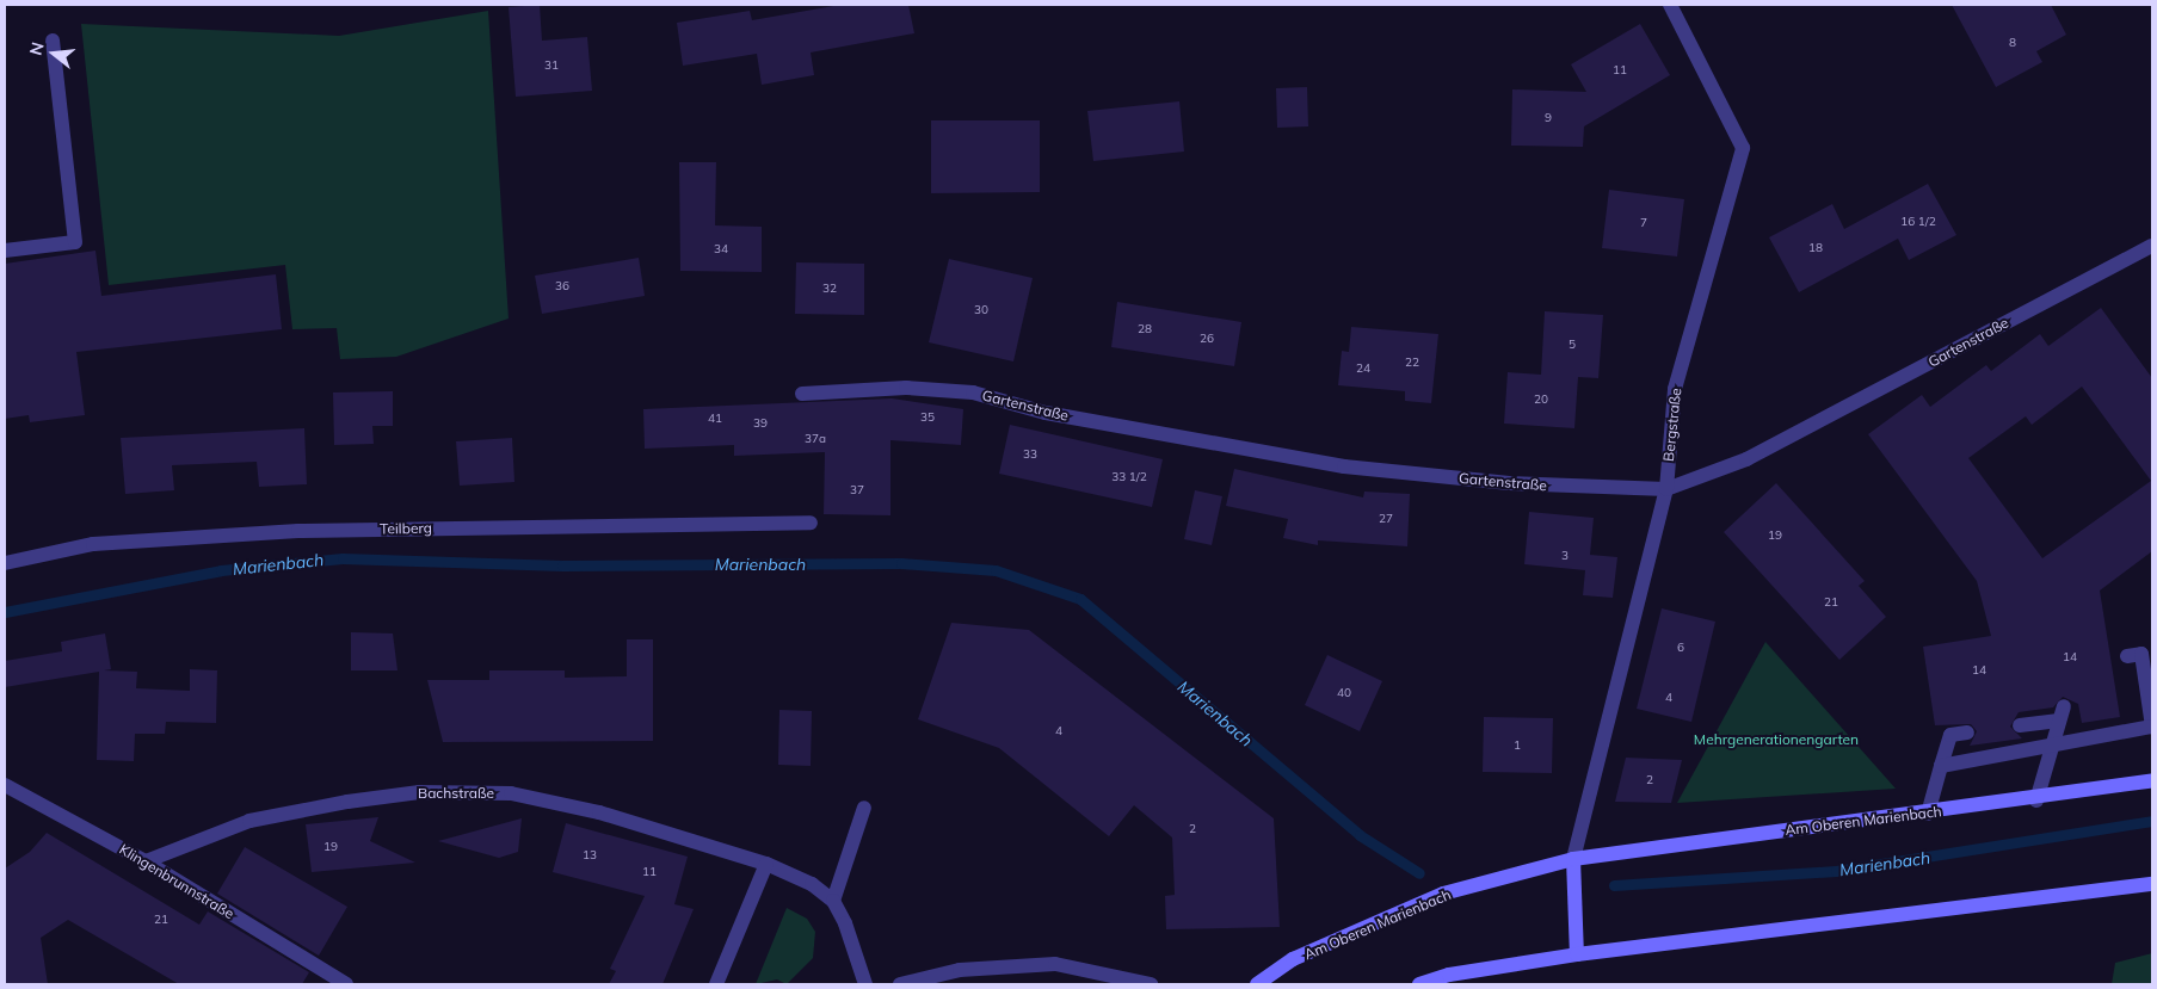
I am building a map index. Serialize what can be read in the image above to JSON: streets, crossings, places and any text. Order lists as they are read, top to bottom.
{
  "streets": {
    "main road": ["Am Oberen Marienbach"],
    "street": [
      "Gartenstraße",
      "Bergstraße",
      "Teilberg",
      "Bachstraße",
      "Klingenbrunnstraße"
    ]
  },
  "crossings": [
    ["Gartenstraße", "Bergstraße"],
    ["Bergstraße", "Am Oberen Marienbach"],
    ["Bachstraße", "Klingenbrunnstraße"]
  ],
  "water": ["Marienbach"],
  "parks": ["Mehrgenerationengarten"],
  "house_numbers": [
    "8",
    "31",
    "11",
    "9",
    "16 1/2",
    "7",
    "18",
    "34",
    "36",
    "32",
    "30",
    "28",
    "26",
    "5",
    "22",
    "24",
    "20",
    "35",
    "41",
    "39",
    "37a",
    "33",
    "33 1/2",
    "37",
    "27",
    "19",
    "3",
    "21",
    "6",
    "14",
    "14",
    "40",
    "4",
    "4",
    "1",
    "2",
    "2",
    "19",
    "13",
    "11",
    "21"
  ],
  "north": "left"
}
